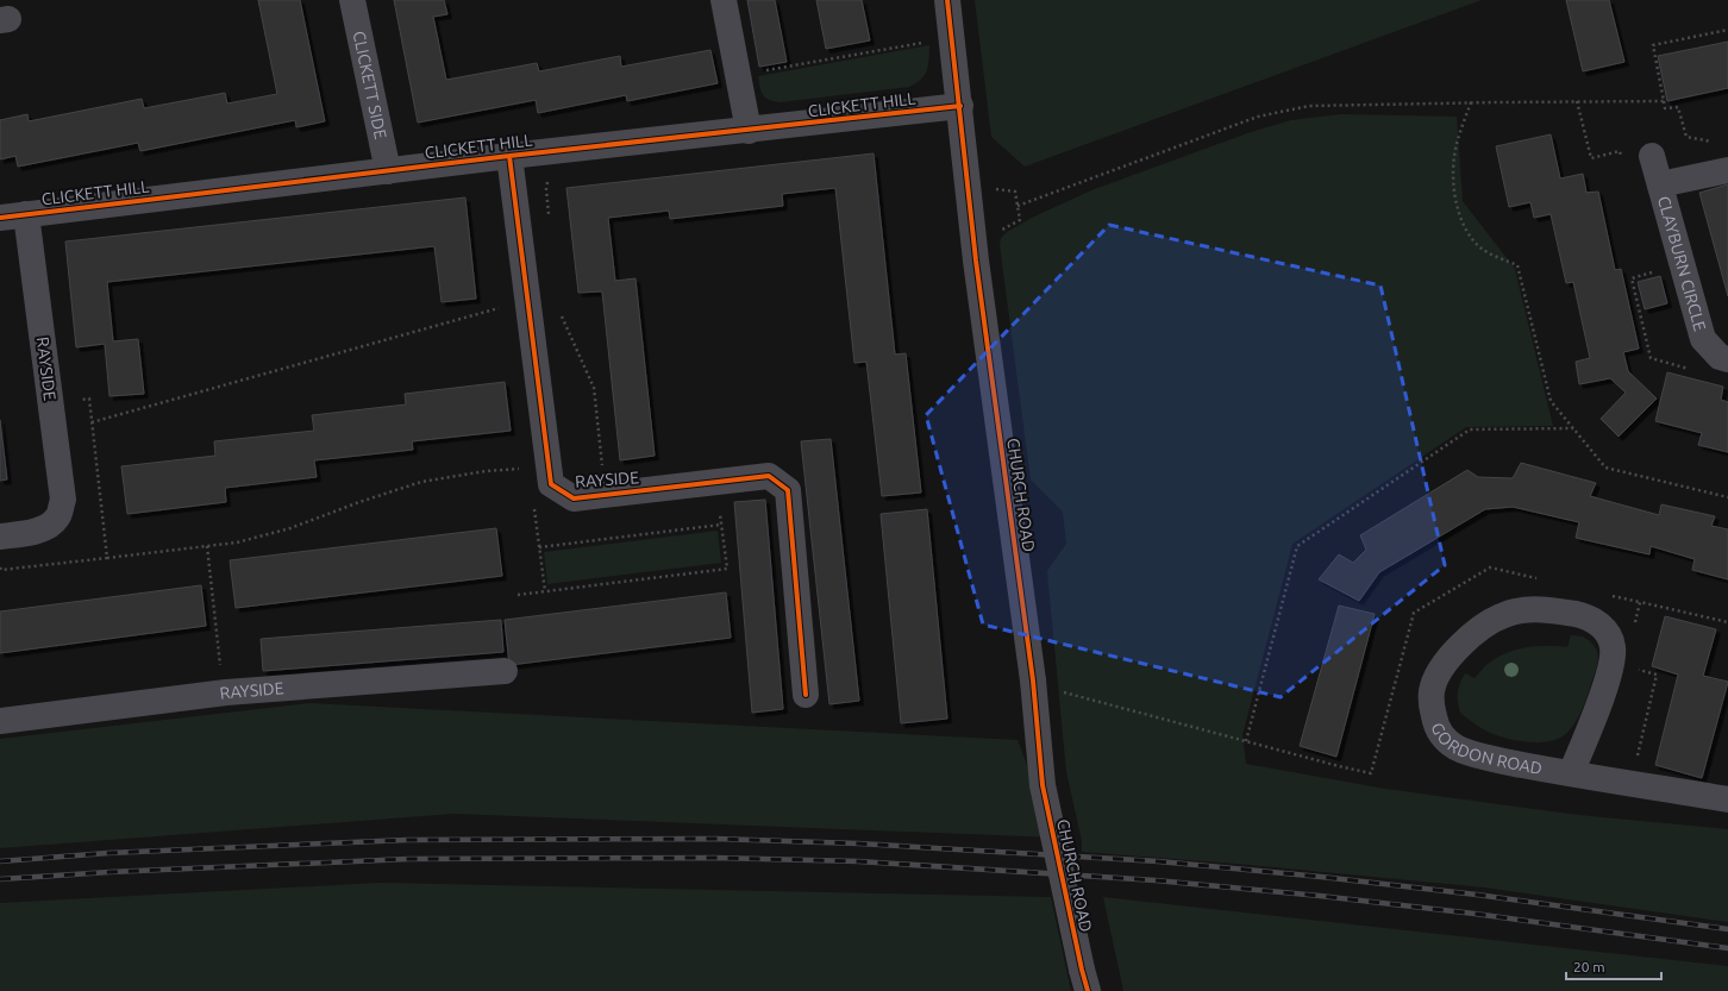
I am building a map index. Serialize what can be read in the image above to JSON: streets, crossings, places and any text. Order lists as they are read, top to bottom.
{
  "streets": {
    "street": [
      "CLICKETT SIDE",
      "CLICKETT HILL",
      "CLAYBURN CIRCLE",
      "RAYSIDE",
      "CHURCH ROAD",
      "GORDON ROAD"
    ]
  },
  "crossings": [
    ["CLICKETT SIDE", "CLICKETT HILL"],
    ["CLICKETT HILL", "RAYSIDE"],
    ["CLICKETT HILL", "CHURCH ROAD"]
  ],
  "scale_bar": "20 m"
}
